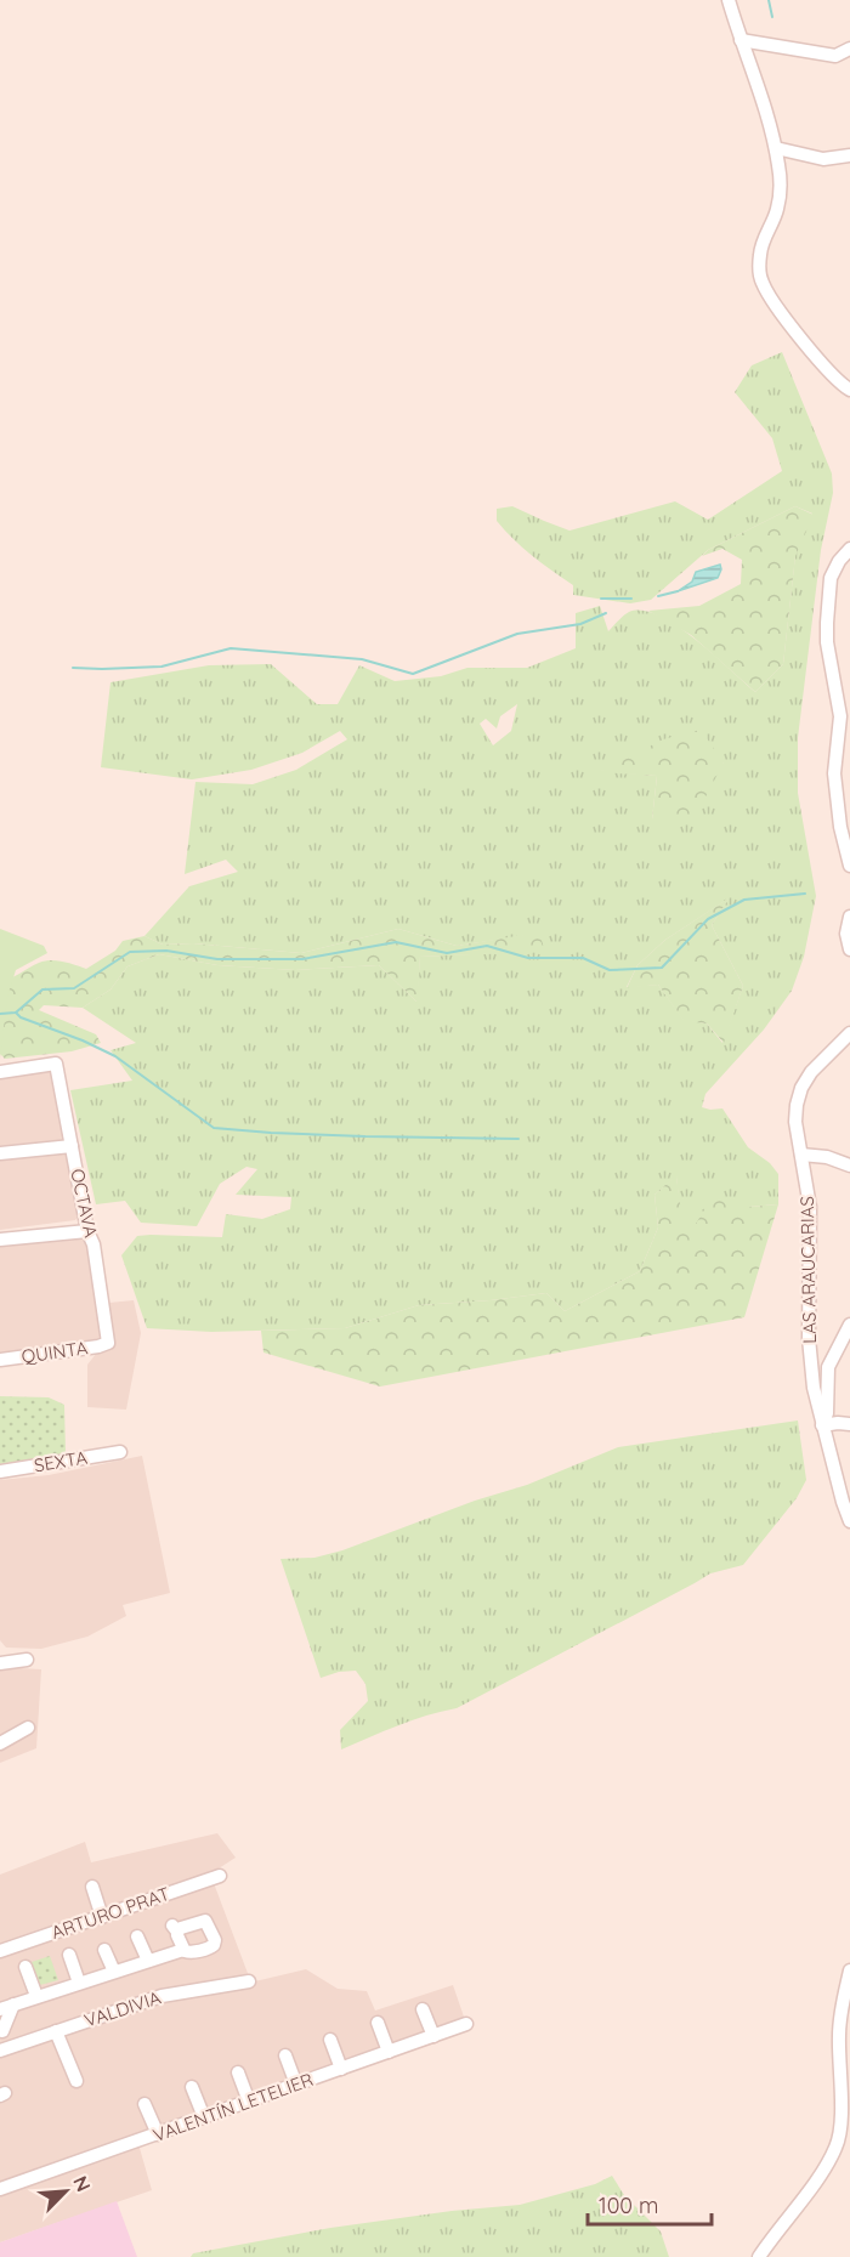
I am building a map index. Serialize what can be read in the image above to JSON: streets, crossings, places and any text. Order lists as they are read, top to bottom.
{
  "streets": {
    "street": [
      "OCTAVA",
      "LAS ARAUCARIAS",
      "QUINTA",
      "SEXTA",
      "ARTURO PRAT",
      "VALDIVIA",
      "VALENTÍN LETELIER"
    ]
  },
  "crossings": [
    ["OCTAVA", "QUINTA"]
  ],
  "scale_bar": "100 m",
  "north": "top right"
}
